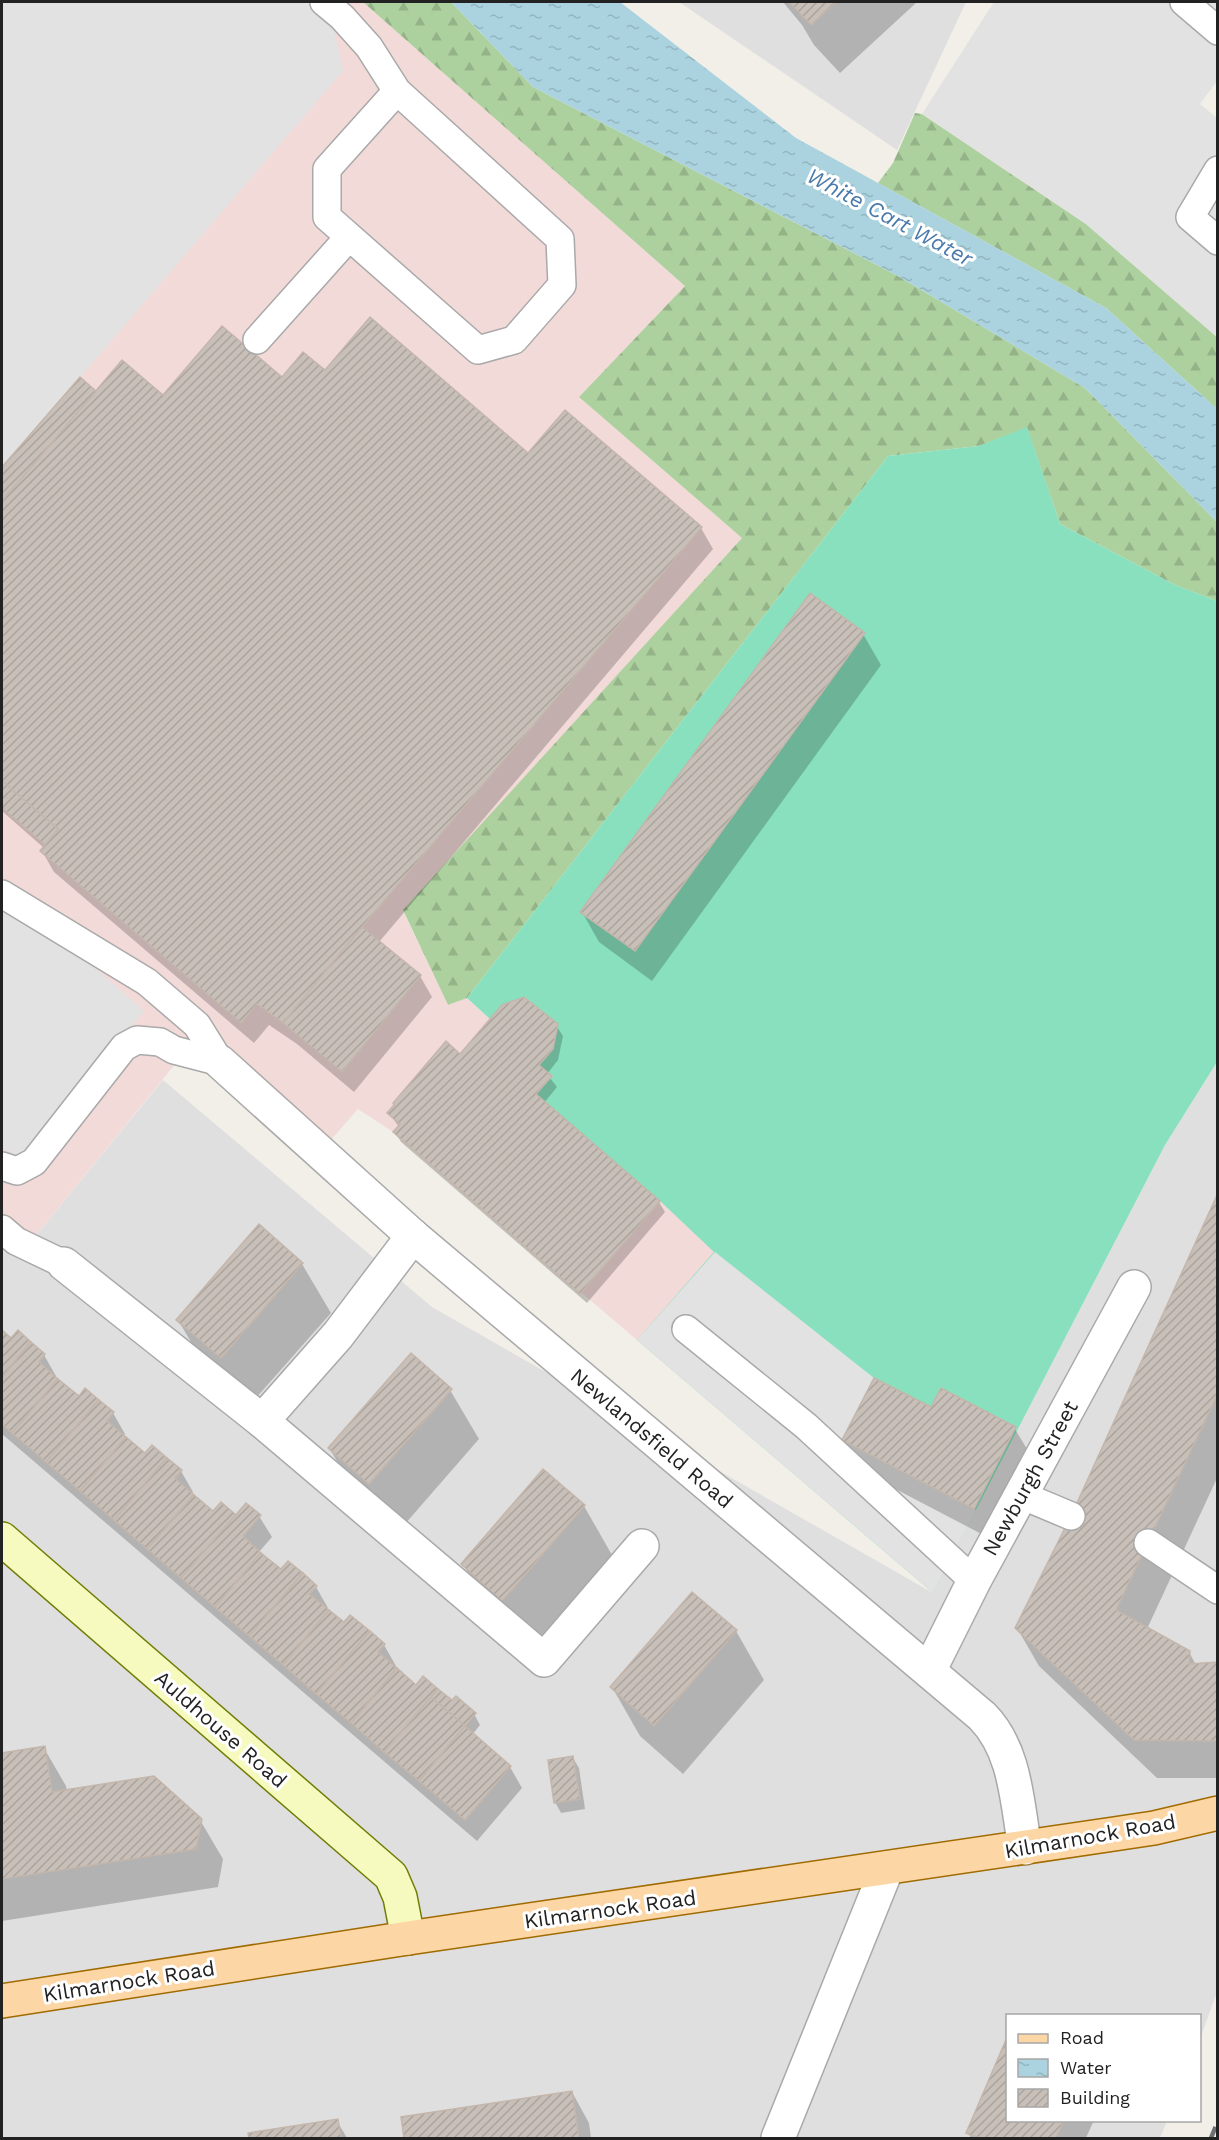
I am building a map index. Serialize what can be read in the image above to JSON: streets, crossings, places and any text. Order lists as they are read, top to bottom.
{
  "streets": {
    "main road": ["Kilmarnock Road"],
    "street": ["Newlandsfield Road", "Newburgh Street", "Auldhouse Road"]
  },
  "crossings": [
    ["Newlandsfield Road", "Newburgh Street"],
    ["Newlandsfield Road", "Kilmarnock Road"],
    ["Auldhouse Road", "Kilmarnock Road"]
  ],
  "water": ["White Cart Water"],
  "legend": ["Road", "Water", "Building"]
}
